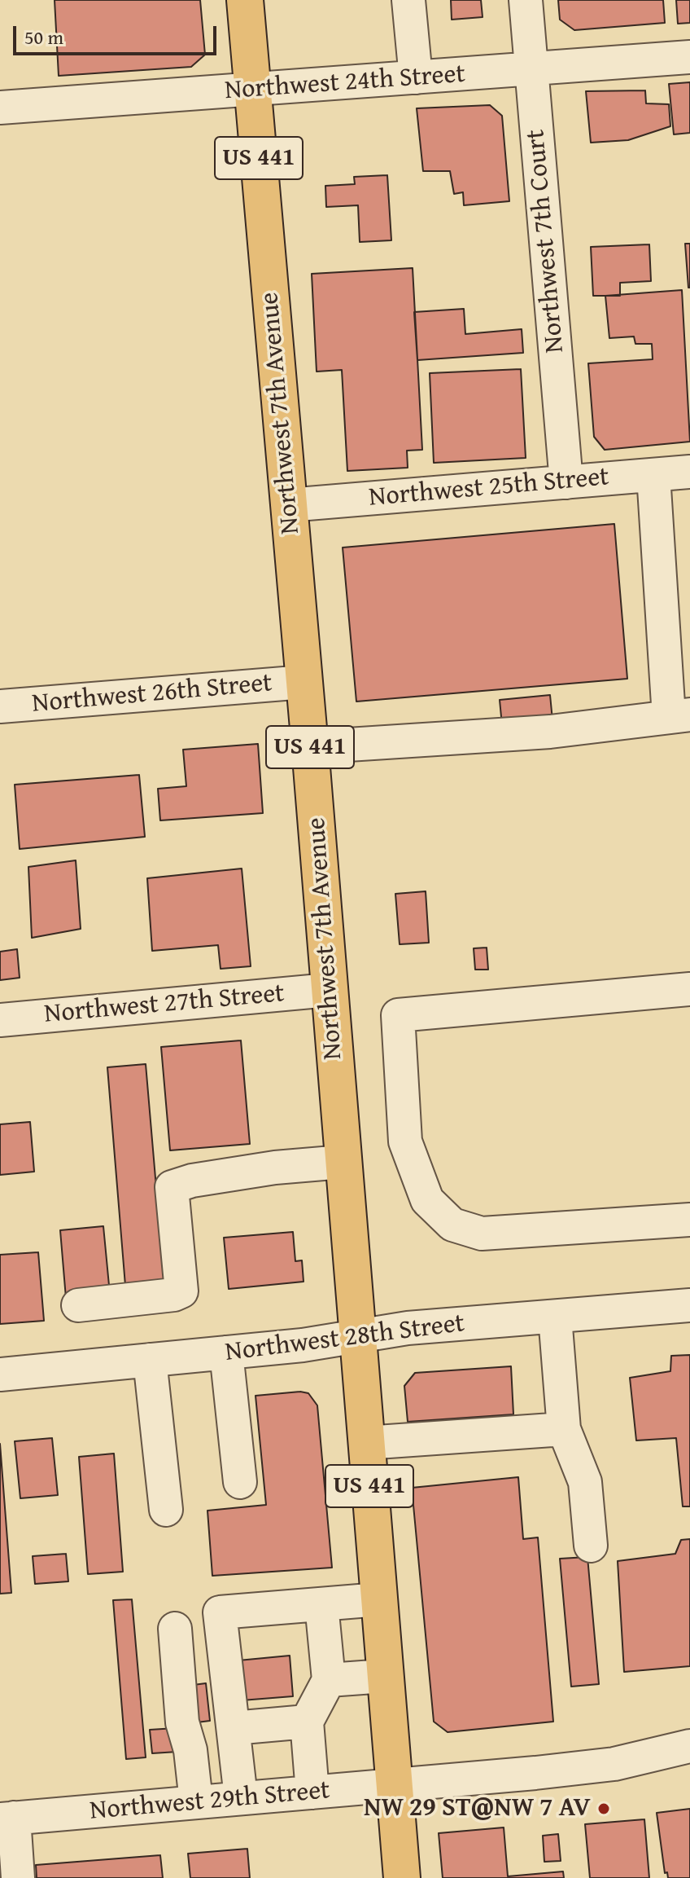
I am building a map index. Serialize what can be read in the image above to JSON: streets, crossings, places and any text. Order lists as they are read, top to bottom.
{
  "streets": {
    "main road": ["US 441", "Northwest 7th Avenue"],
    "street": [
      "Northwest 24th Street",
      "Northwest 7th Court",
      "Northwest 25th Street",
      "Northwest 26th Street",
      "Northwest 27th Street",
      "Northwest 28th Street",
      "Northwest 29th Street"
    ]
  },
  "crossings": [
    ["Northwest 24th Street", "Northwest 7th Court"],
    ["Northwest 24th Street", "Northwest 7th Avenue"],
    ["Northwest 7th Court", "Northwest 25th Street"],
    ["Northwest 7th Avenue", "Northwest 25th Street"],
    ["Northwest 7th Avenue", "Northwest 26th Street"],
    ["Northwest 7th Avenue", "Northwest 27th Street"],
    ["Northwest 7th Avenue", "Northwest 28th Street"],
    ["Northwest 7th Avenue", "Northwest 29th Street"]
  ],
  "places": ["NW 29 ST@NW 7 AV"],
  "scale_bar": "50 m"
}
